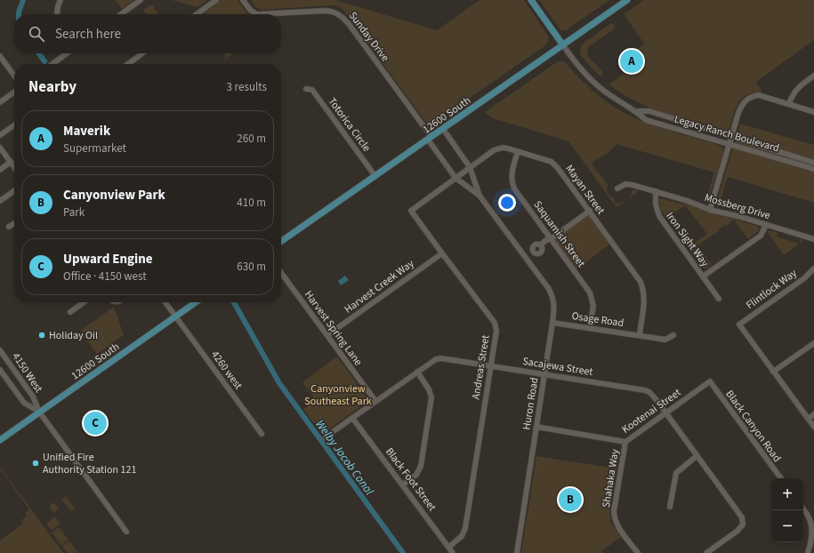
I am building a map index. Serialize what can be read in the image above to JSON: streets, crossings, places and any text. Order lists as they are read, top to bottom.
{
  "streets": {
    "main road": ["12600 South"],
    "street": [
      "Sunday Drive",
      "Totorica Circle",
      "Legacy Ranch Boulevard",
      "Mayan Street",
      "Mossberg Drive",
      "Saquamish Street",
      "Iron Sight Way",
      "Harvest Creek Way",
      "Flintlock Way",
      "Osage Road",
      "Harvest Spring Lane",
      "Sacajewa Street",
      "Andreas Street",
      "4260 west",
      "4150 West",
      "Huron Road",
      "Kootenai Street",
      "Black Canyon Road",
      "Shahaka Way",
      "Black Foot Street"
    ]
  },
  "crossings": [
    ["Sunday Drive", "12600 South"],
    ["Sunday Drive", "Huron Road"],
    ["12600 South", "Totorica Circle"],
    ["12600 South", "Legacy Ranch Boulevard"],
    ["12600 South", "4260 west"],
    ["12600 South", "4150 West"],
    ["12600 South", "Huron Road"],
    ["Mayan Street", "Saquamish Street"],
    ["Mayan Street", "Osage Road"],
    ["Mayan Street", "Andreas Street"],
    ["Mayan Street", "Huron Road"],
    ["Mossberg Drive", "Iron Sight Way"],
    ["Saquamish Street", "Osage Road"],
    ["Harvest Creek Way", "Harvest Spring Lane"],
    ["Harvest Creek Way", "Andreas Street"],
    ["Osage Road", "Huron Road"],
    ["Harvest Spring Lane", "Sacajewa Street"],
    ["Sacajewa Street", "Andreas Street"],
    ["Sacajewa Street", "Huron Road"],
    ["Sacajewa Street", "Kootenai Street"],
    ["Sacajewa Street", "Black Foot Street"],
    ["Andreas Street", "Black Foot Street"],
    ["Huron Road", "Kootenai Street"],
    ["Kootenai Street", "Black Canyon Road"],
    ["Kootenai Street", "Shahaka Way"]
  ],
  "water": ["Welby Jacob Canal"],
  "parks": ["Canyonview Southeast Park"],
  "places": ["Holiday Oil", "Unified Fire Authority Station 121"],
  "page": {
    "search": "Search here",
    "pins": ["A", "C", "B"],
    "heading": ["Nearby", "3 results"],
    "list": [
      {
        "mark": "A",
        "name": "Maverik",
        "note": "Supermarket",
        "value": "260 m"
      },
      {
        "mark": "B",
        "name": "Canyonview Park",
        "note": "Park",
        "value": "410 m"
      },
      {
        "mark": "C",
        "name": "Upward Engine",
        "note": "Office · 4150 west",
        "value": "630 m"
      }
    ],
    "map_buttons": ["+", "−"]
  }
}
